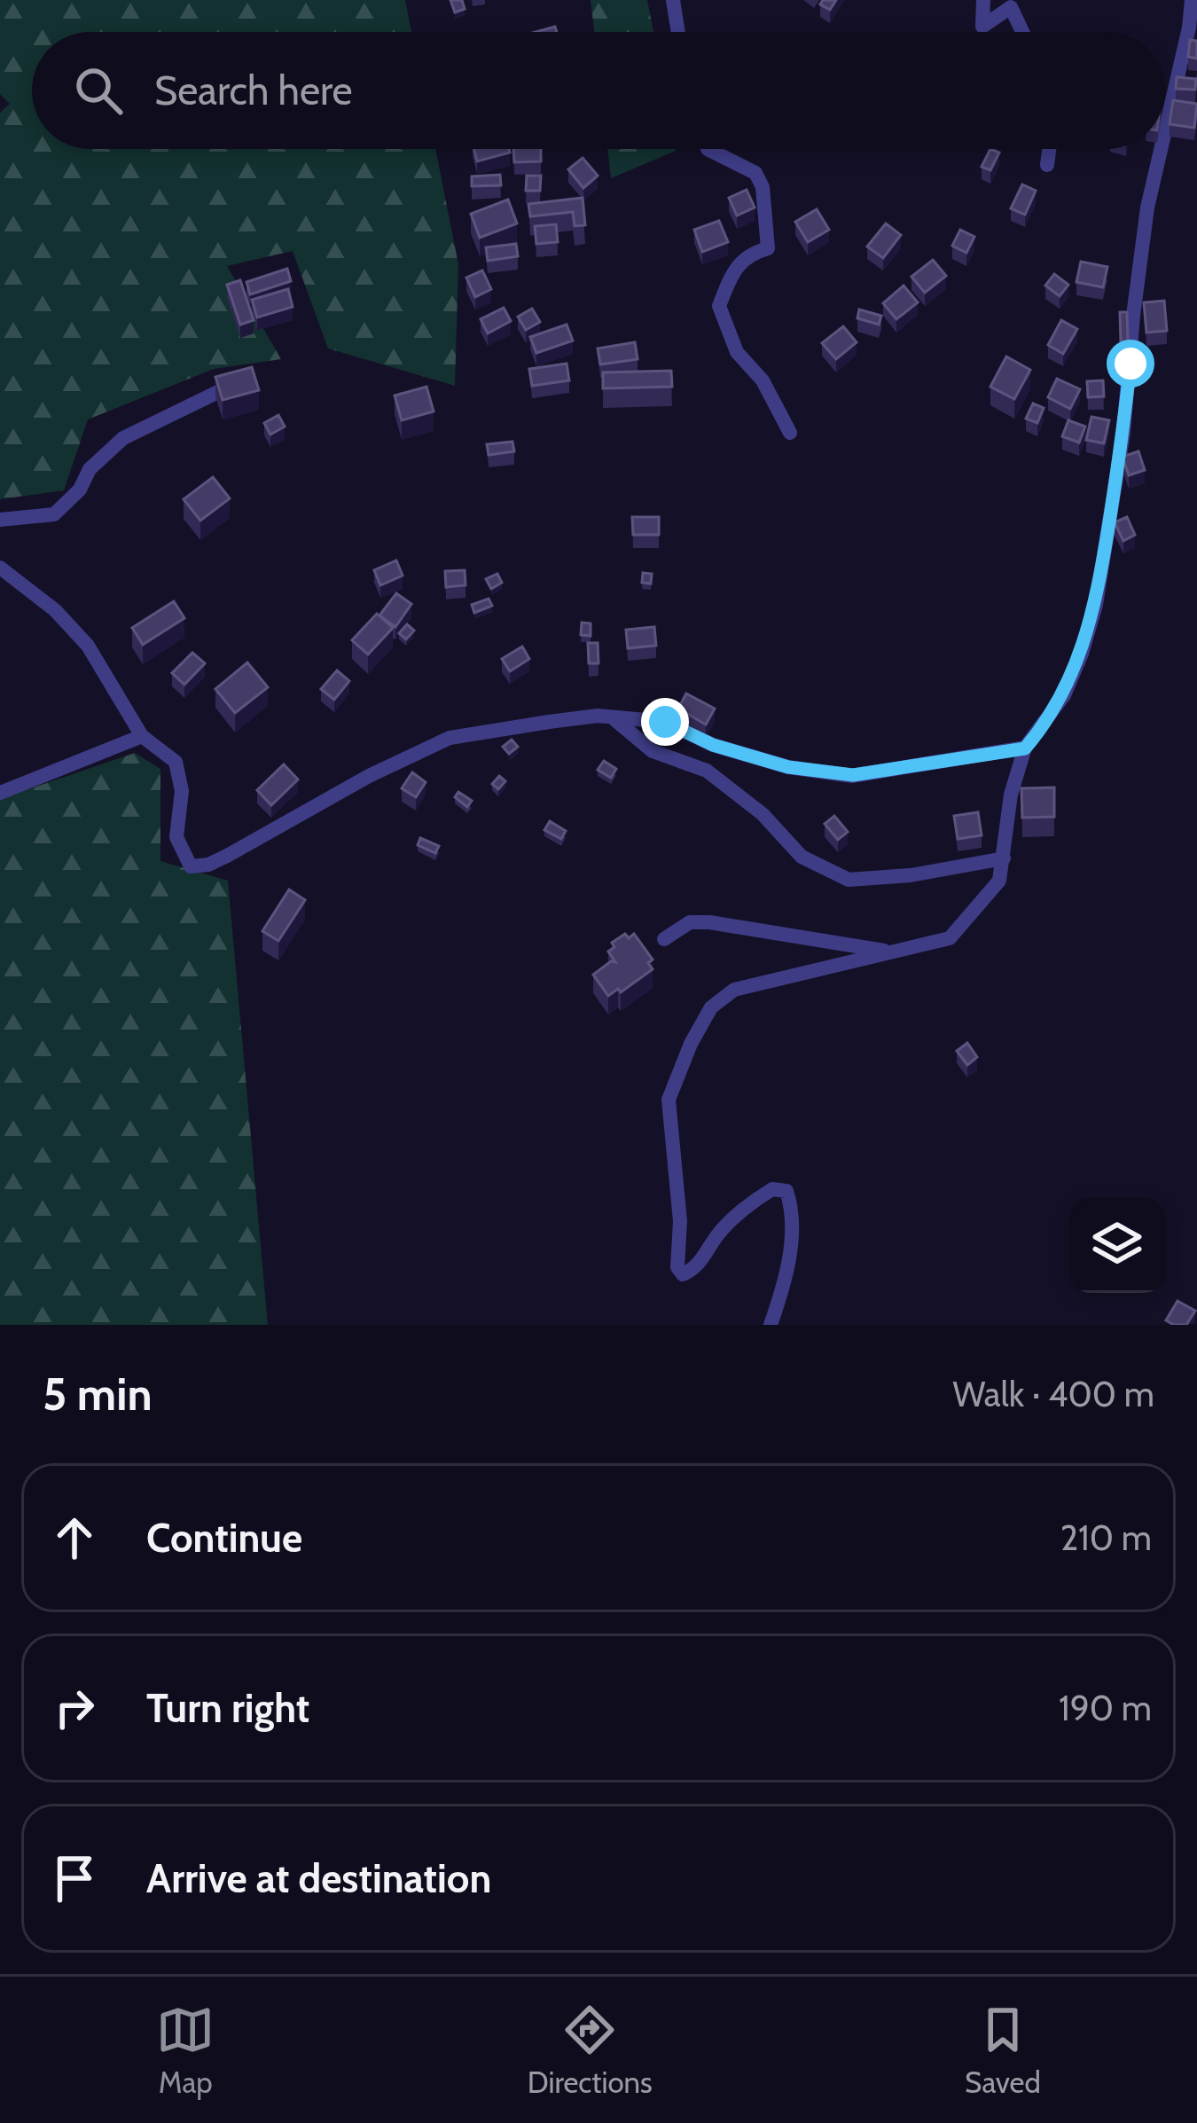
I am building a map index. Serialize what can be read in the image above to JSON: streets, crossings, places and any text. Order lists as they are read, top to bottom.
{
  "page": {
    "search": "Search here",
    "heading": ["5 min", "Walk · 400 m"],
    "list": [
      ["Continue", "210 m"],
      ["Turn right", "190 m"],
      "Arrive at destination"
    ],
    "nav": ["Map", "Directions", "Saved"]
  }
}
